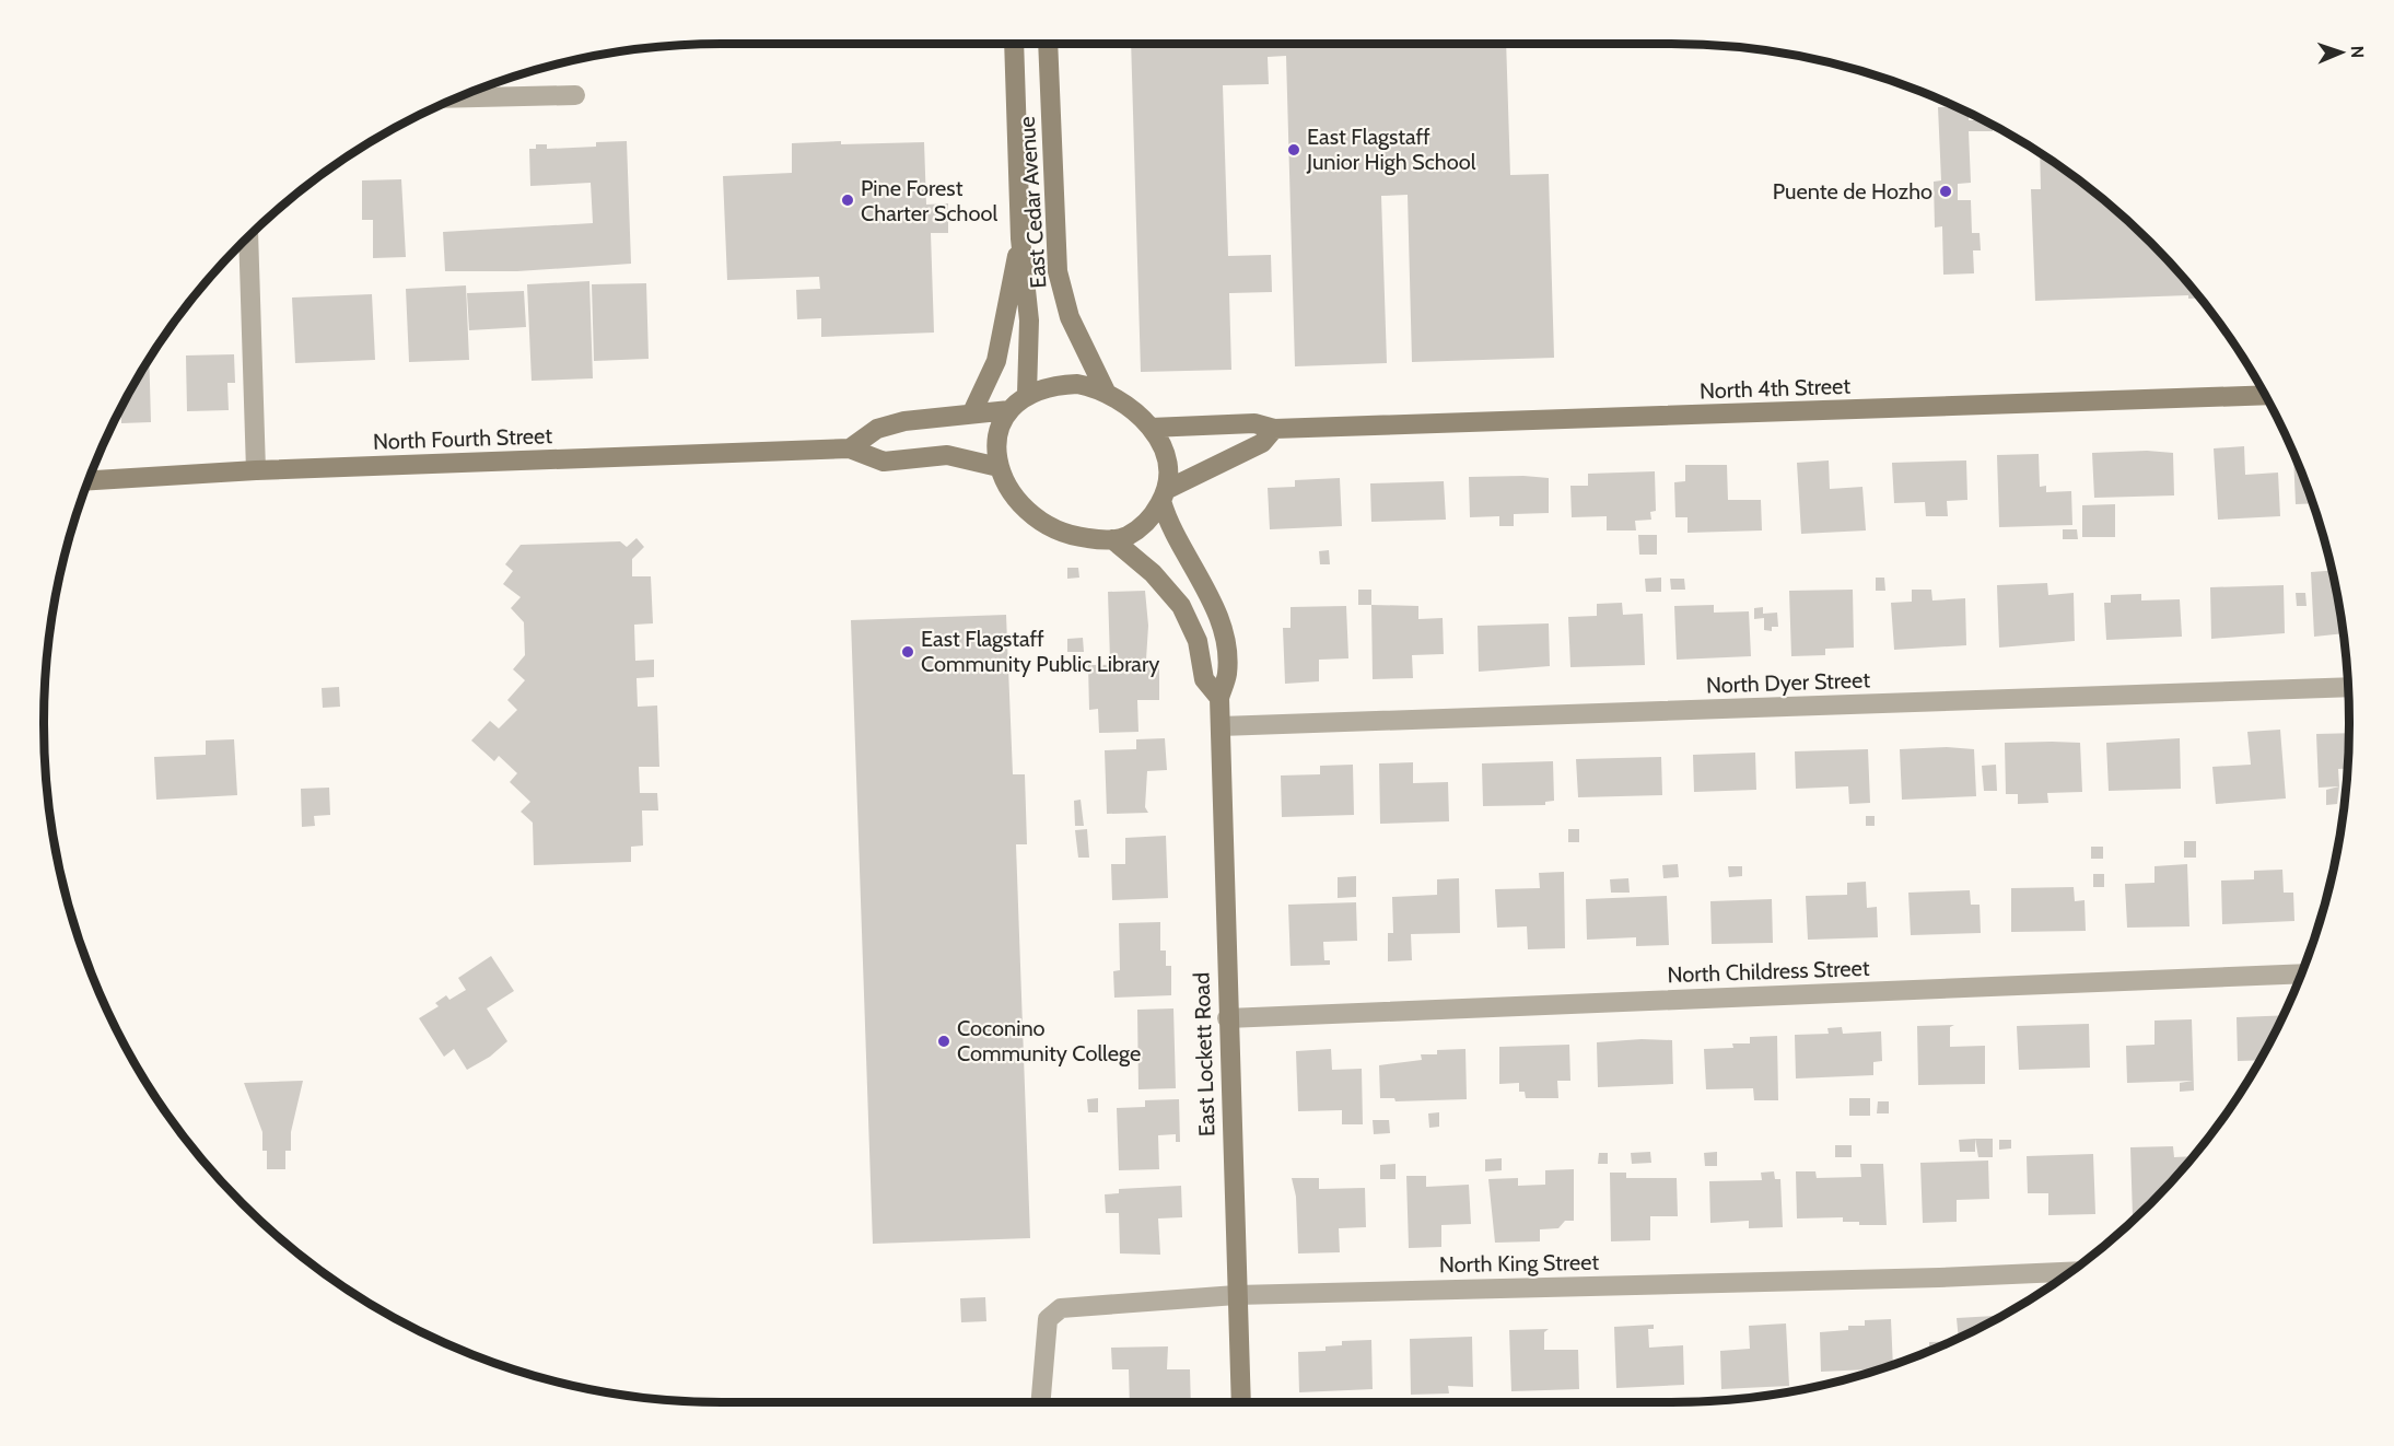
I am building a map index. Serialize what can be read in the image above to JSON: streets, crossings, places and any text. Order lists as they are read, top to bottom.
{
  "streets": {
    "main road": [
      "East Cedar Avenue",
      "North 4th Street",
      "North Fourth Street",
      "East Lockett Road"
    ],
    "street": ["North Dyer Street", "North Childress Street", "North King Street"]
  },
  "crossings": [
    ["East Cedar Avenue", "North 4th Street"],
    ["East Cedar Avenue", "North Fourth Street"],
    ["East Cedar Avenue", "East Lockett Road"],
    ["North 4th Street", "North Fourth Street"],
    ["North 4th Street", "East Lockett Road"],
    ["North Fourth Street", "East Lockett Road"],
    ["North Dyer Street", "East Lockett Road"],
    ["North Childress Street", "East Lockett Road"],
    ["East Lockett Road", "North King Street"]
  ],
  "places": [
    "East Flagstaff Junior High School",
    "Puente de Hozho",
    "Pine Forest Charter School",
    "East Flagstaff Community Public Library",
    "Coconino Community College"
  ],
  "north": "right"
}
